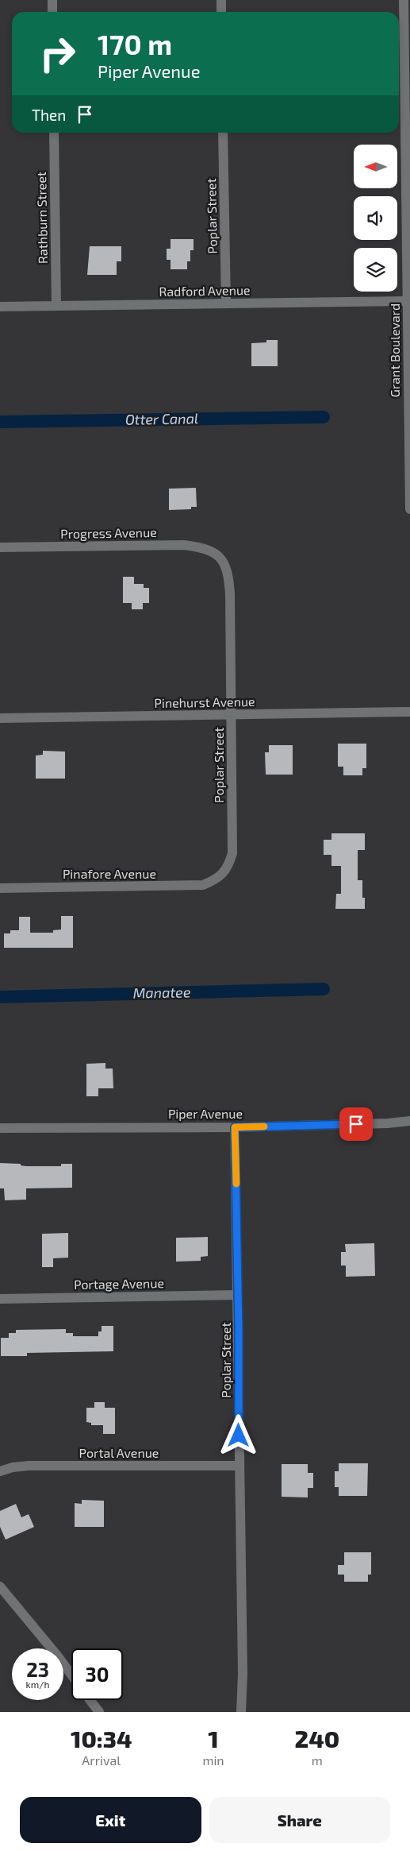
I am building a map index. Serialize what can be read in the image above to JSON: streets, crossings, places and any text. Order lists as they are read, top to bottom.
{
  "streets": {
    "street": [
      "Poplar Street",
      "Rathburn Street",
      "Radford Avenue",
      "Grant Boulevard",
      "Progress Avenue",
      "Pinehurst Avenue",
      "Pinafore Avenue",
      "Piper Avenue",
      "Portage Avenue",
      "Portal Avenue"
    ]
  },
  "crossings": [
    ["Poplar Street", "Radford Avenue"],
    ["Poplar Street", "Progress Avenue"],
    ["Poplar Street", "Pinehurst Avenue"],
    ["Poplar Street", "Pinafore Avenue"],
    ["Poplar Street", "Piper Avenue"],
    ["Poplar Street", "Portage Avenue"],
    ["Poplar Street", "Portal Avenue"],
    ["Rathburn Street", "Radford Avenue"],
    ["Radford Avenue", "Grant Boulevard"]
  ],
  "water": ["Otter Canal", "Manatee"],
  "north": "left",
  "page": {
    "turn": ["170 m", "Piper Avenue"],
    "then": "Then",
    "speed": "23 km/h",
    "limit": "30",
    "eta": [
      "10:34",
      "Arrival",
      "1",
      "min",
      "240",
      "m"
    ],
    "buttons": ["Exit", "Share"]
  }
}
